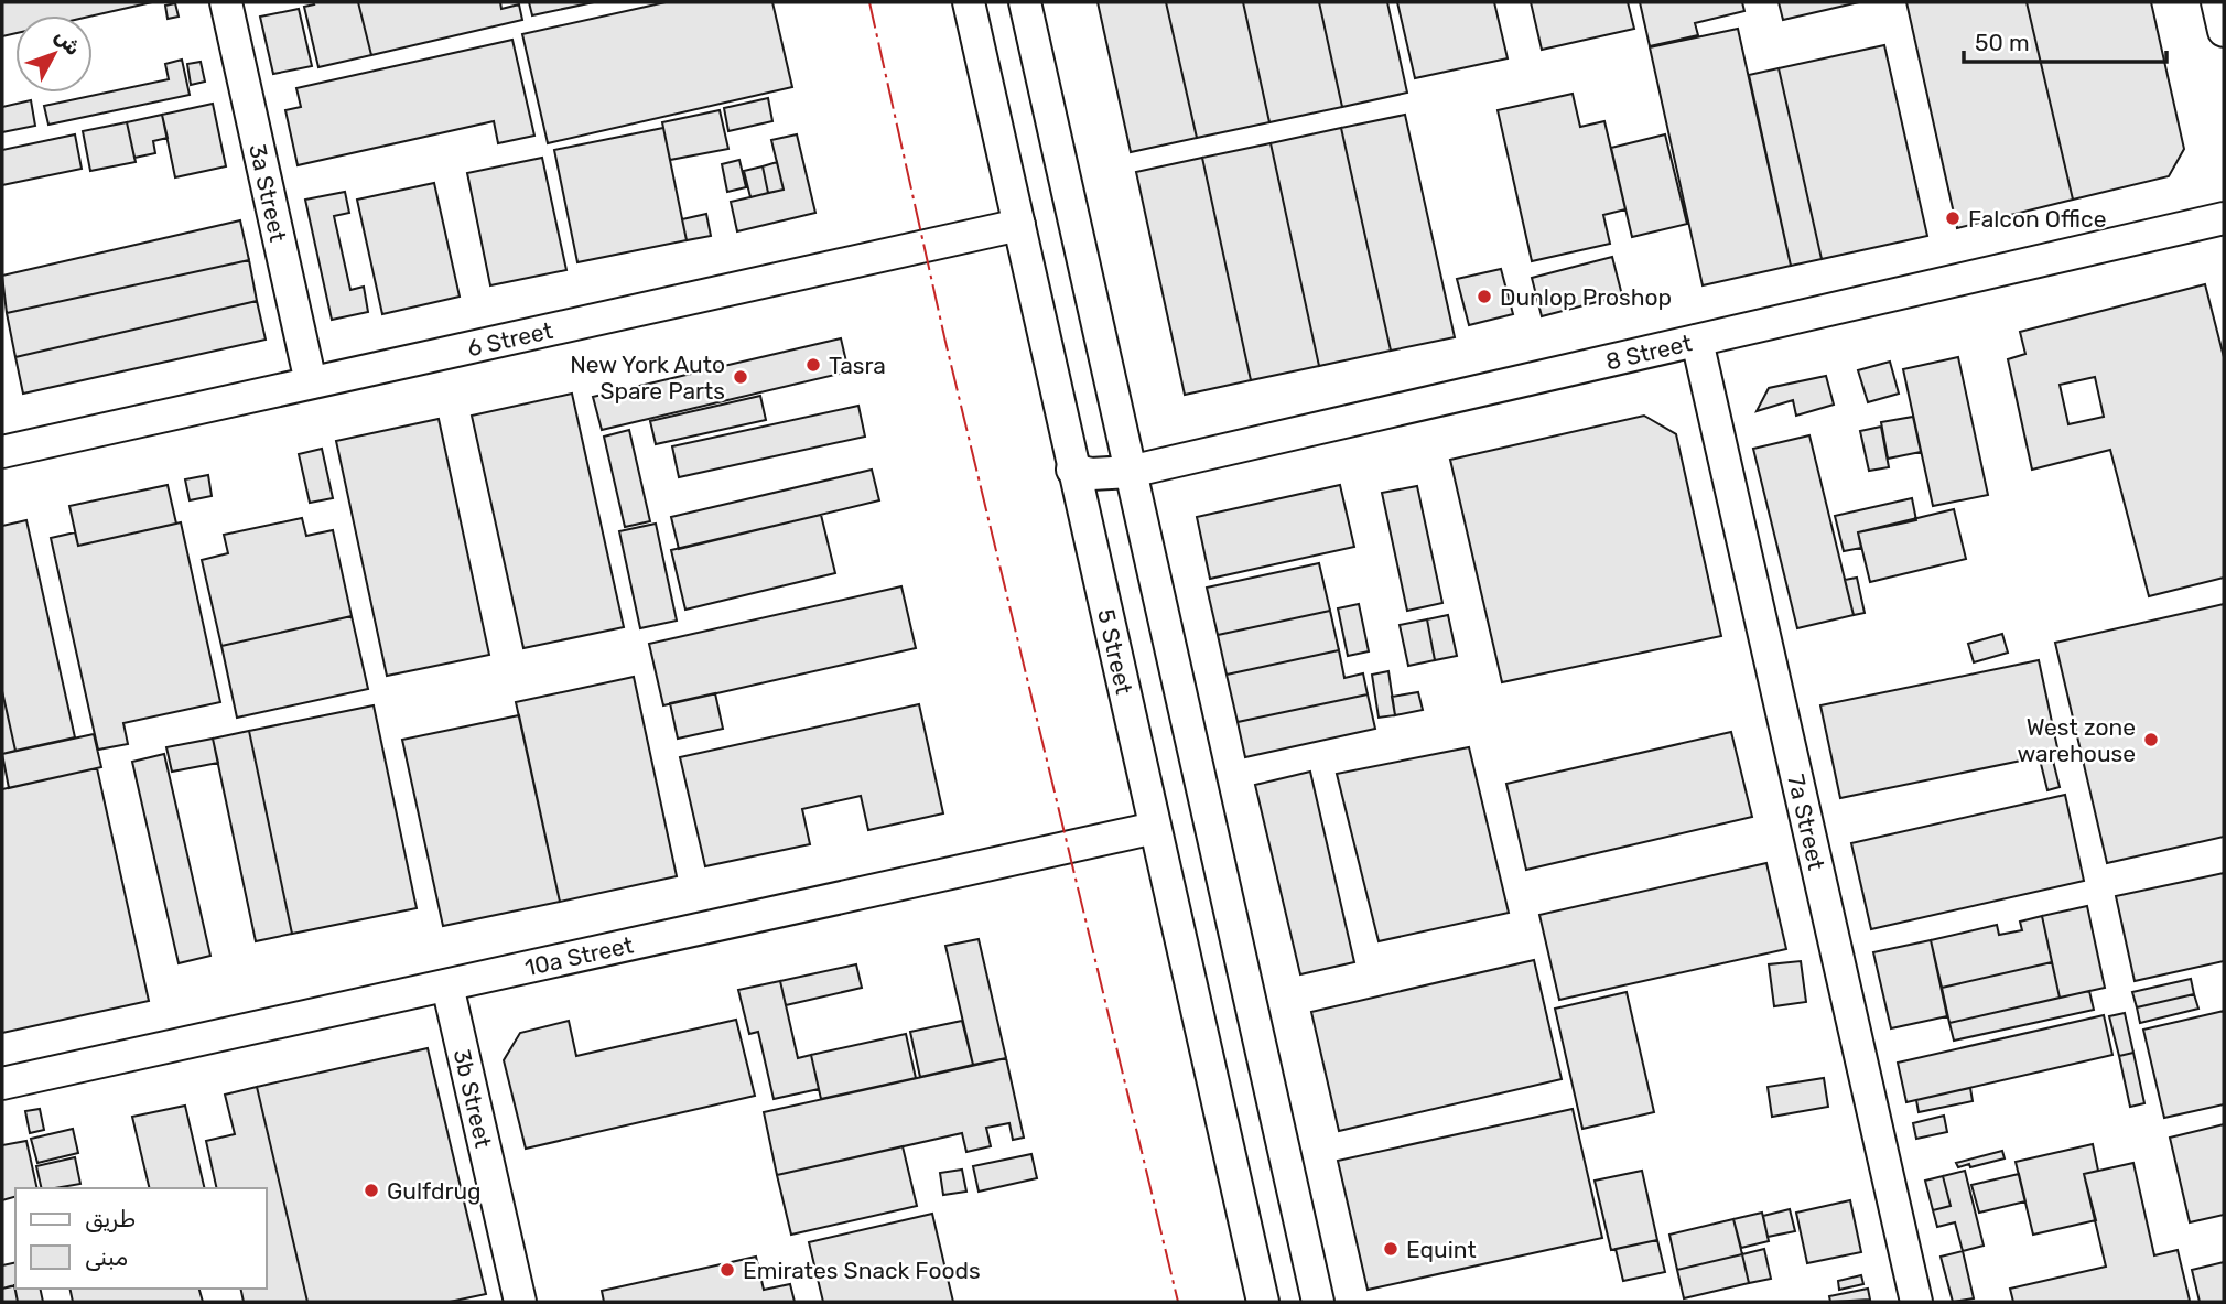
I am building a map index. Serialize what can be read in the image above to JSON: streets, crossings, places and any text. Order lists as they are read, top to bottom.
{
  "streets": {
    "street": [
      "3a Street",
      "6 Street",
      "8 Street",
      "5 Street",
      "7a Street",
      "10a Street",
      "3b Street"
    ]
  },
  "crossings": [
    ["3a Street", "6 Street"],
    ["6 Street", "5 Street"],
    ["8 Street", "5 Street"],
    ["8 Street", "7a Street"],
    ["5 Street", "10a Street"],
    ["10a Street", "3b Street"]
  ],
  "places": [
    "Falcon Office",
    "Dunlop Proshop",
    "Tasra",
    "New York Auto Spare Parts",
    "West zone warehouse",
    "Gulfdrug",
    "Equint",
    "Emirates Snack Foods"
  ],
  "legend": ["طريق", "مبنى"],
  "scale_bar": "50 m",
  "north": "top right"
}
